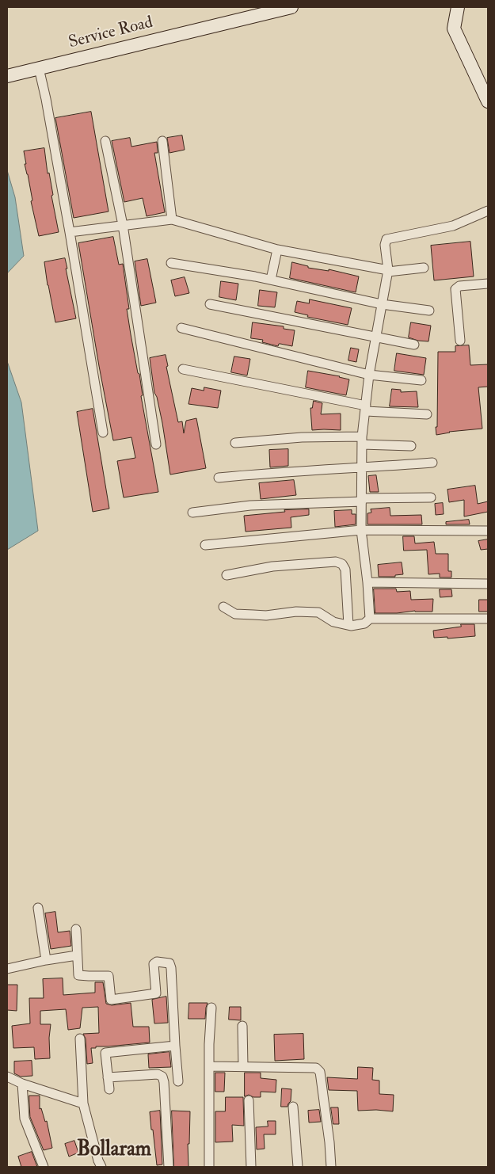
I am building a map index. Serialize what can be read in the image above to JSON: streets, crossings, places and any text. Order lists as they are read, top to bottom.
{
  "streets": {
    "main road": ["Service Road"]
  },
  "districts": ["Bollaram"]
}
